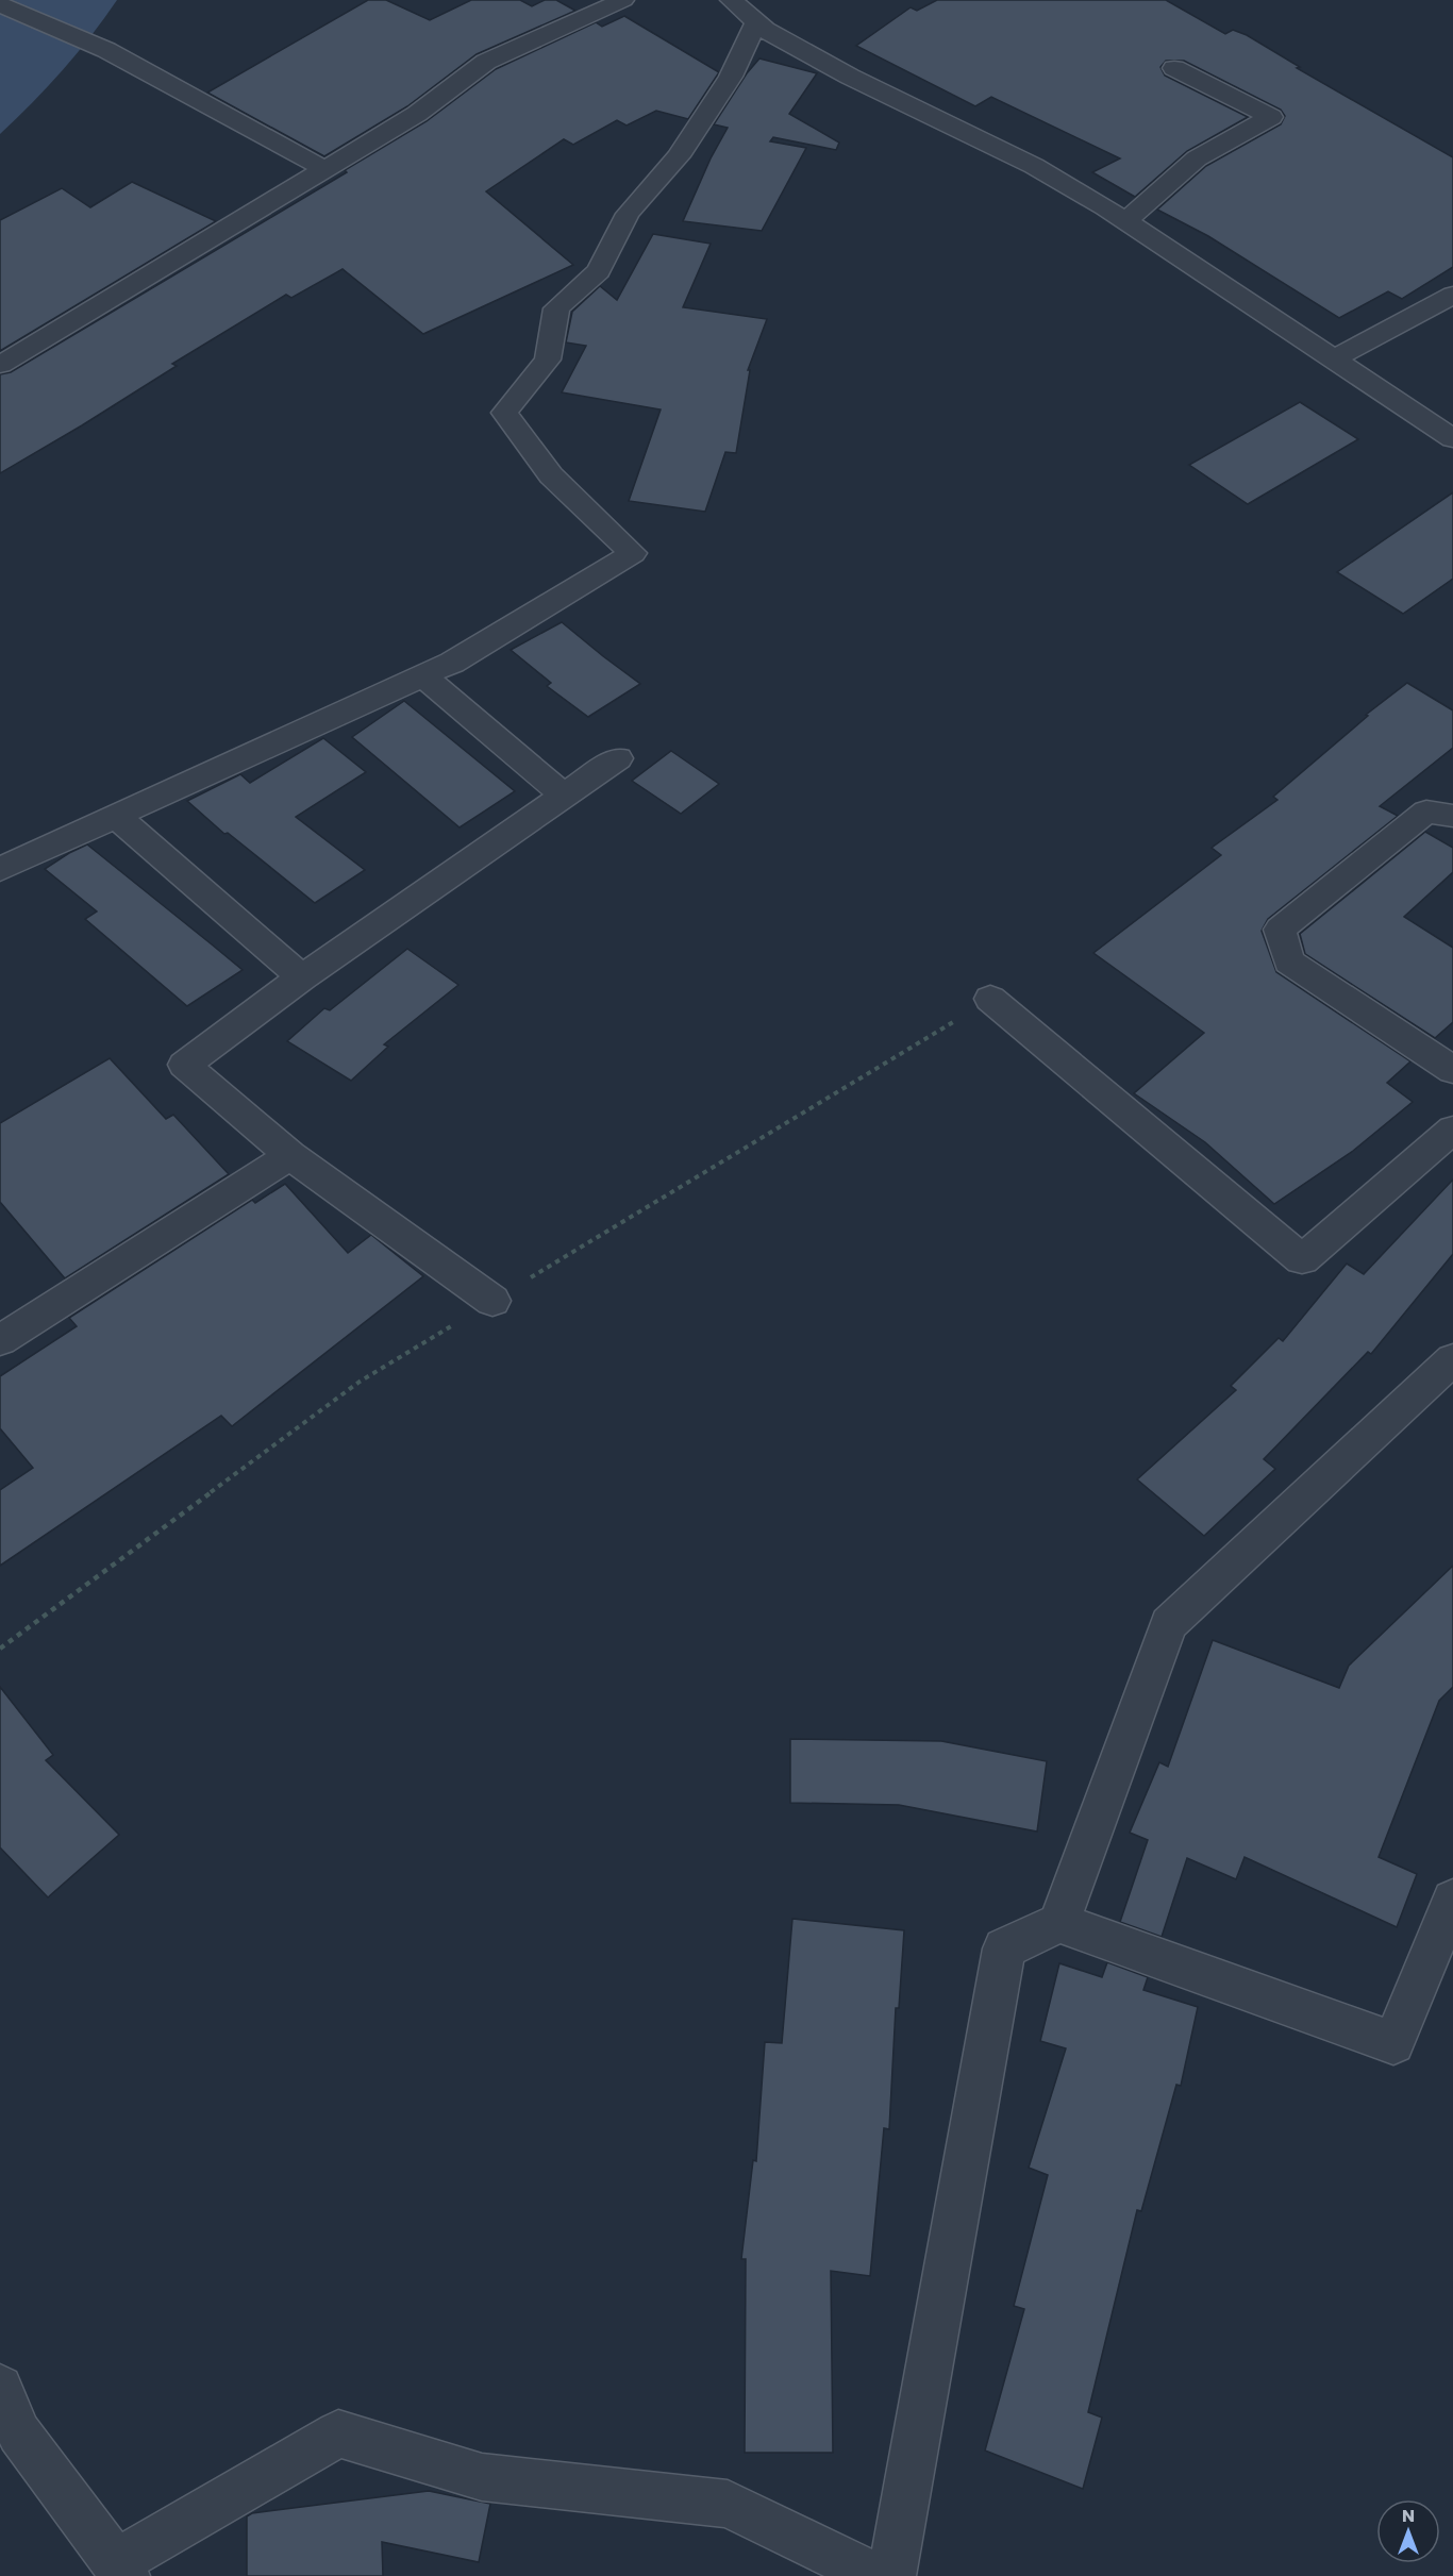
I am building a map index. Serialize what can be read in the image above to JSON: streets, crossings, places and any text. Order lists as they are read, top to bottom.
{
  "north": "top"
}
